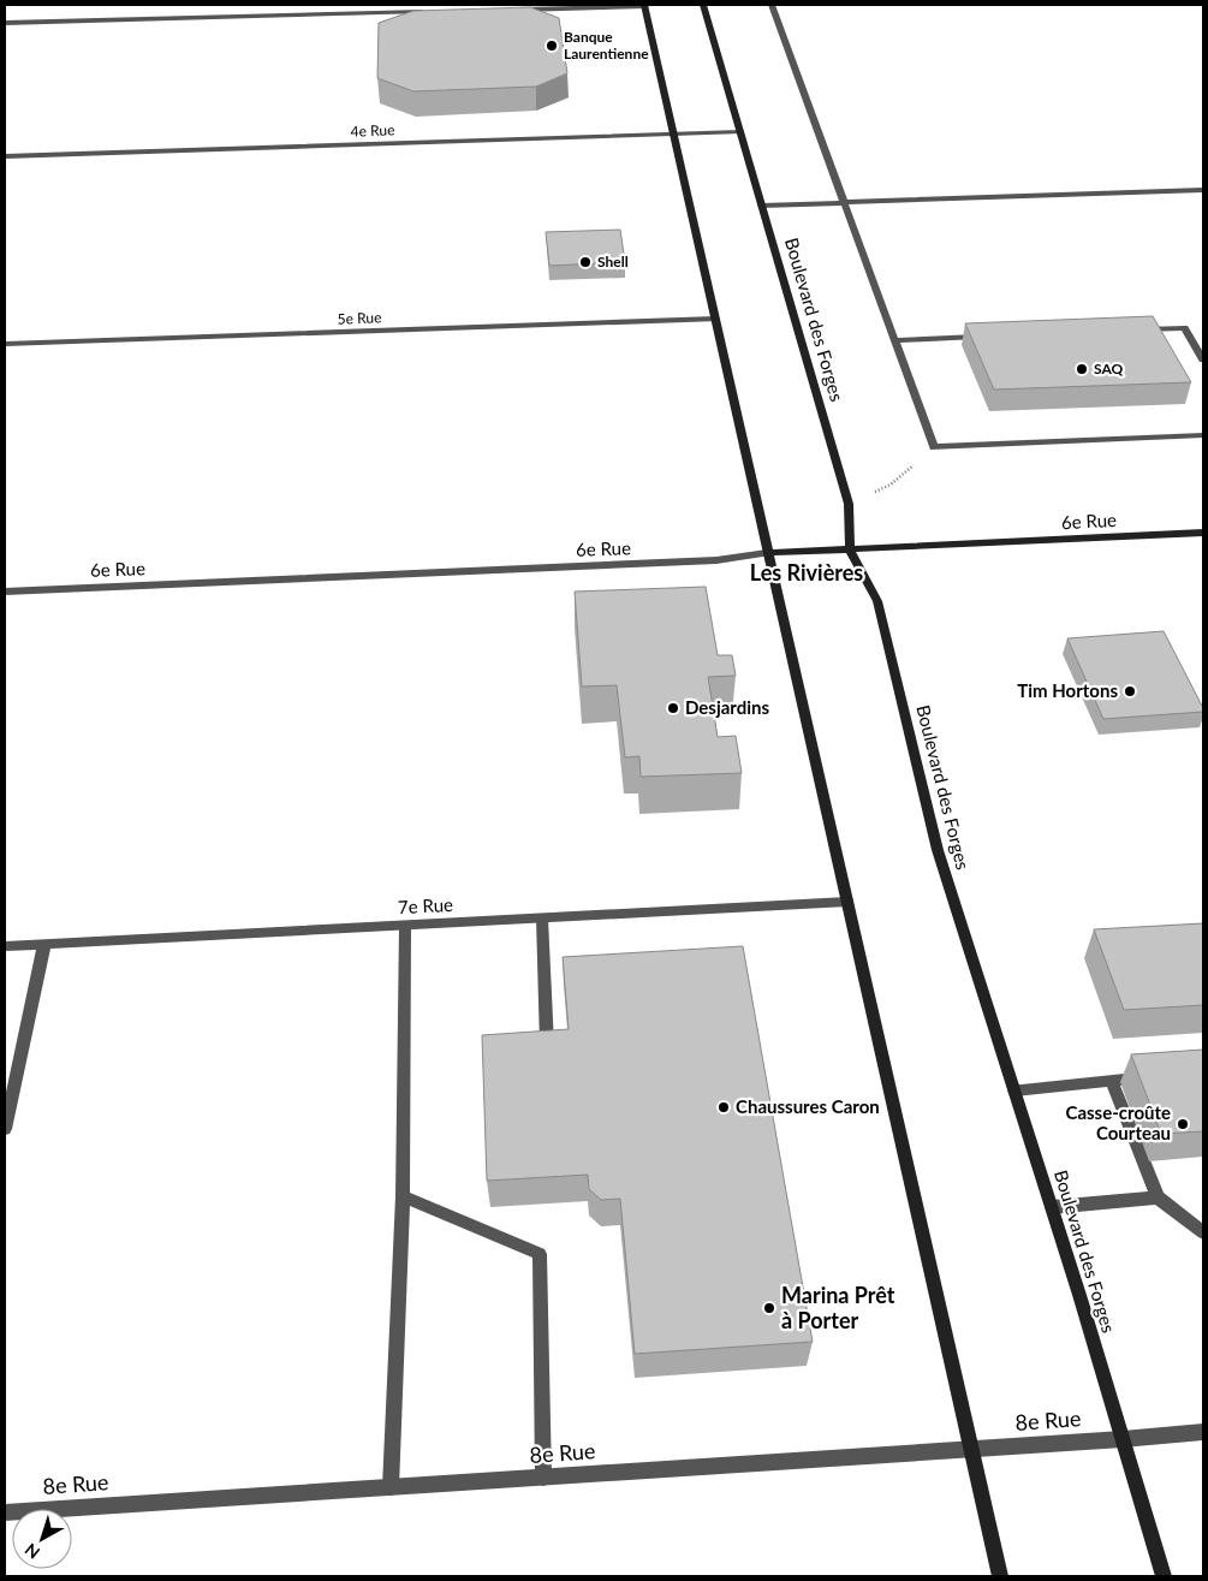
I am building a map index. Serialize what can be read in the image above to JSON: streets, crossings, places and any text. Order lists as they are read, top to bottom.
{
  "streets": {
    "main road": ["Boulevard des Forges", "6e Rue"],
    "street": [
      "4e Rue",
      "5e Rue",
      "7e Rue",
      "8e Rue"
    ]
  },
  "crossings": [
    ["4e Rue", "Boulevard des Forges"],
    ["Boulevard des Forges", "6e Rue"],
    ["Boulevard des Forges", "8e Rue"]
  ],
  "districts": ["Les Rivières"],
  "places": [
    "Banque Laurentienne",
    "Shell",
    "SAQ",
    "Tim Hortons",
    "Desjardins",
    "Chaussures Caron",
    "Casse-croûte Courteau",
    "Marina Prêt à Porter"
  ],
  "north": "bottom left"
}
